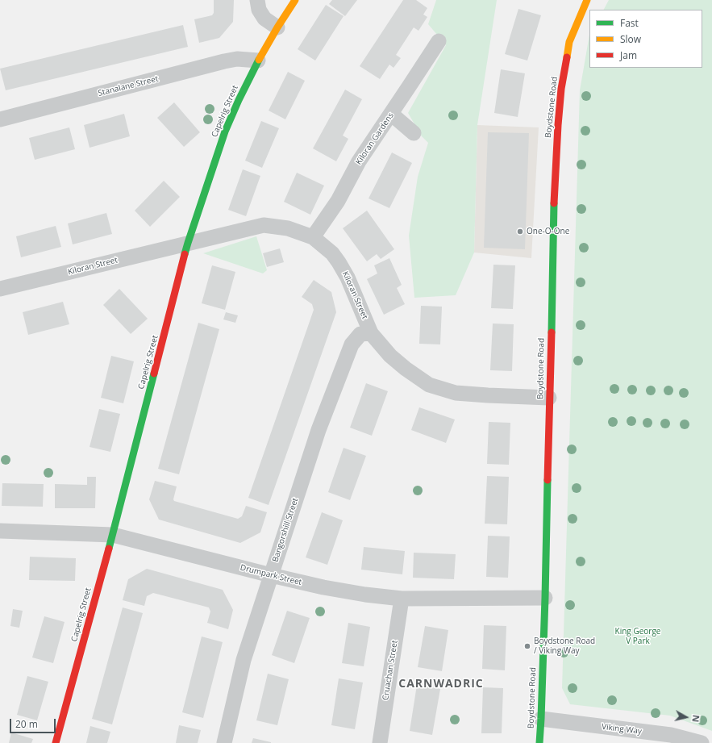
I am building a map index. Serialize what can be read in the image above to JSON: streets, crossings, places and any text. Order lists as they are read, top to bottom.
{
  "streets": {
    "street": [
      "Stanalane Street",
      "Boydstone Road",
      "Capelrig Street",
      "Kiloran Gardens",
      "Kiloran Street",
      "Bangorshill Street",
      "Drumpark Street",
      "Cruachan Street",
      "Viking Way"
    ]
  },
  "crossings": [
    ["Stanalane Street", "Capelrig Street"],
    ["Boydstone Road", "Kiloran Street"],
    ["Boydstone Road", "Drumpark Street"],
    ["Boydstone Road", "Viking Way"],
    ["Capelrig Street", "Kiloran Street"],
    ["Capelrig Street", "Drumpark Street"],
    ["Kiloran Gardens", "Kiloran Street"],
    ["Kiloran Street", "Bangorshill Street"],
    ["Bangorshill Street", "Drumpark Street"],
    ["Drumpark Street", "Cruachan Street"]
  ],
  "districts": ["CARNWADRIC"],
  "parks": ["King George V Park"],
  "places": ["One-O-One", "Boydstone Road / Viking Way"],
  "legend": ["Fast", "Slow", "Jam"],
  "scale_bar": "20 m",
  "north": "right"
}
